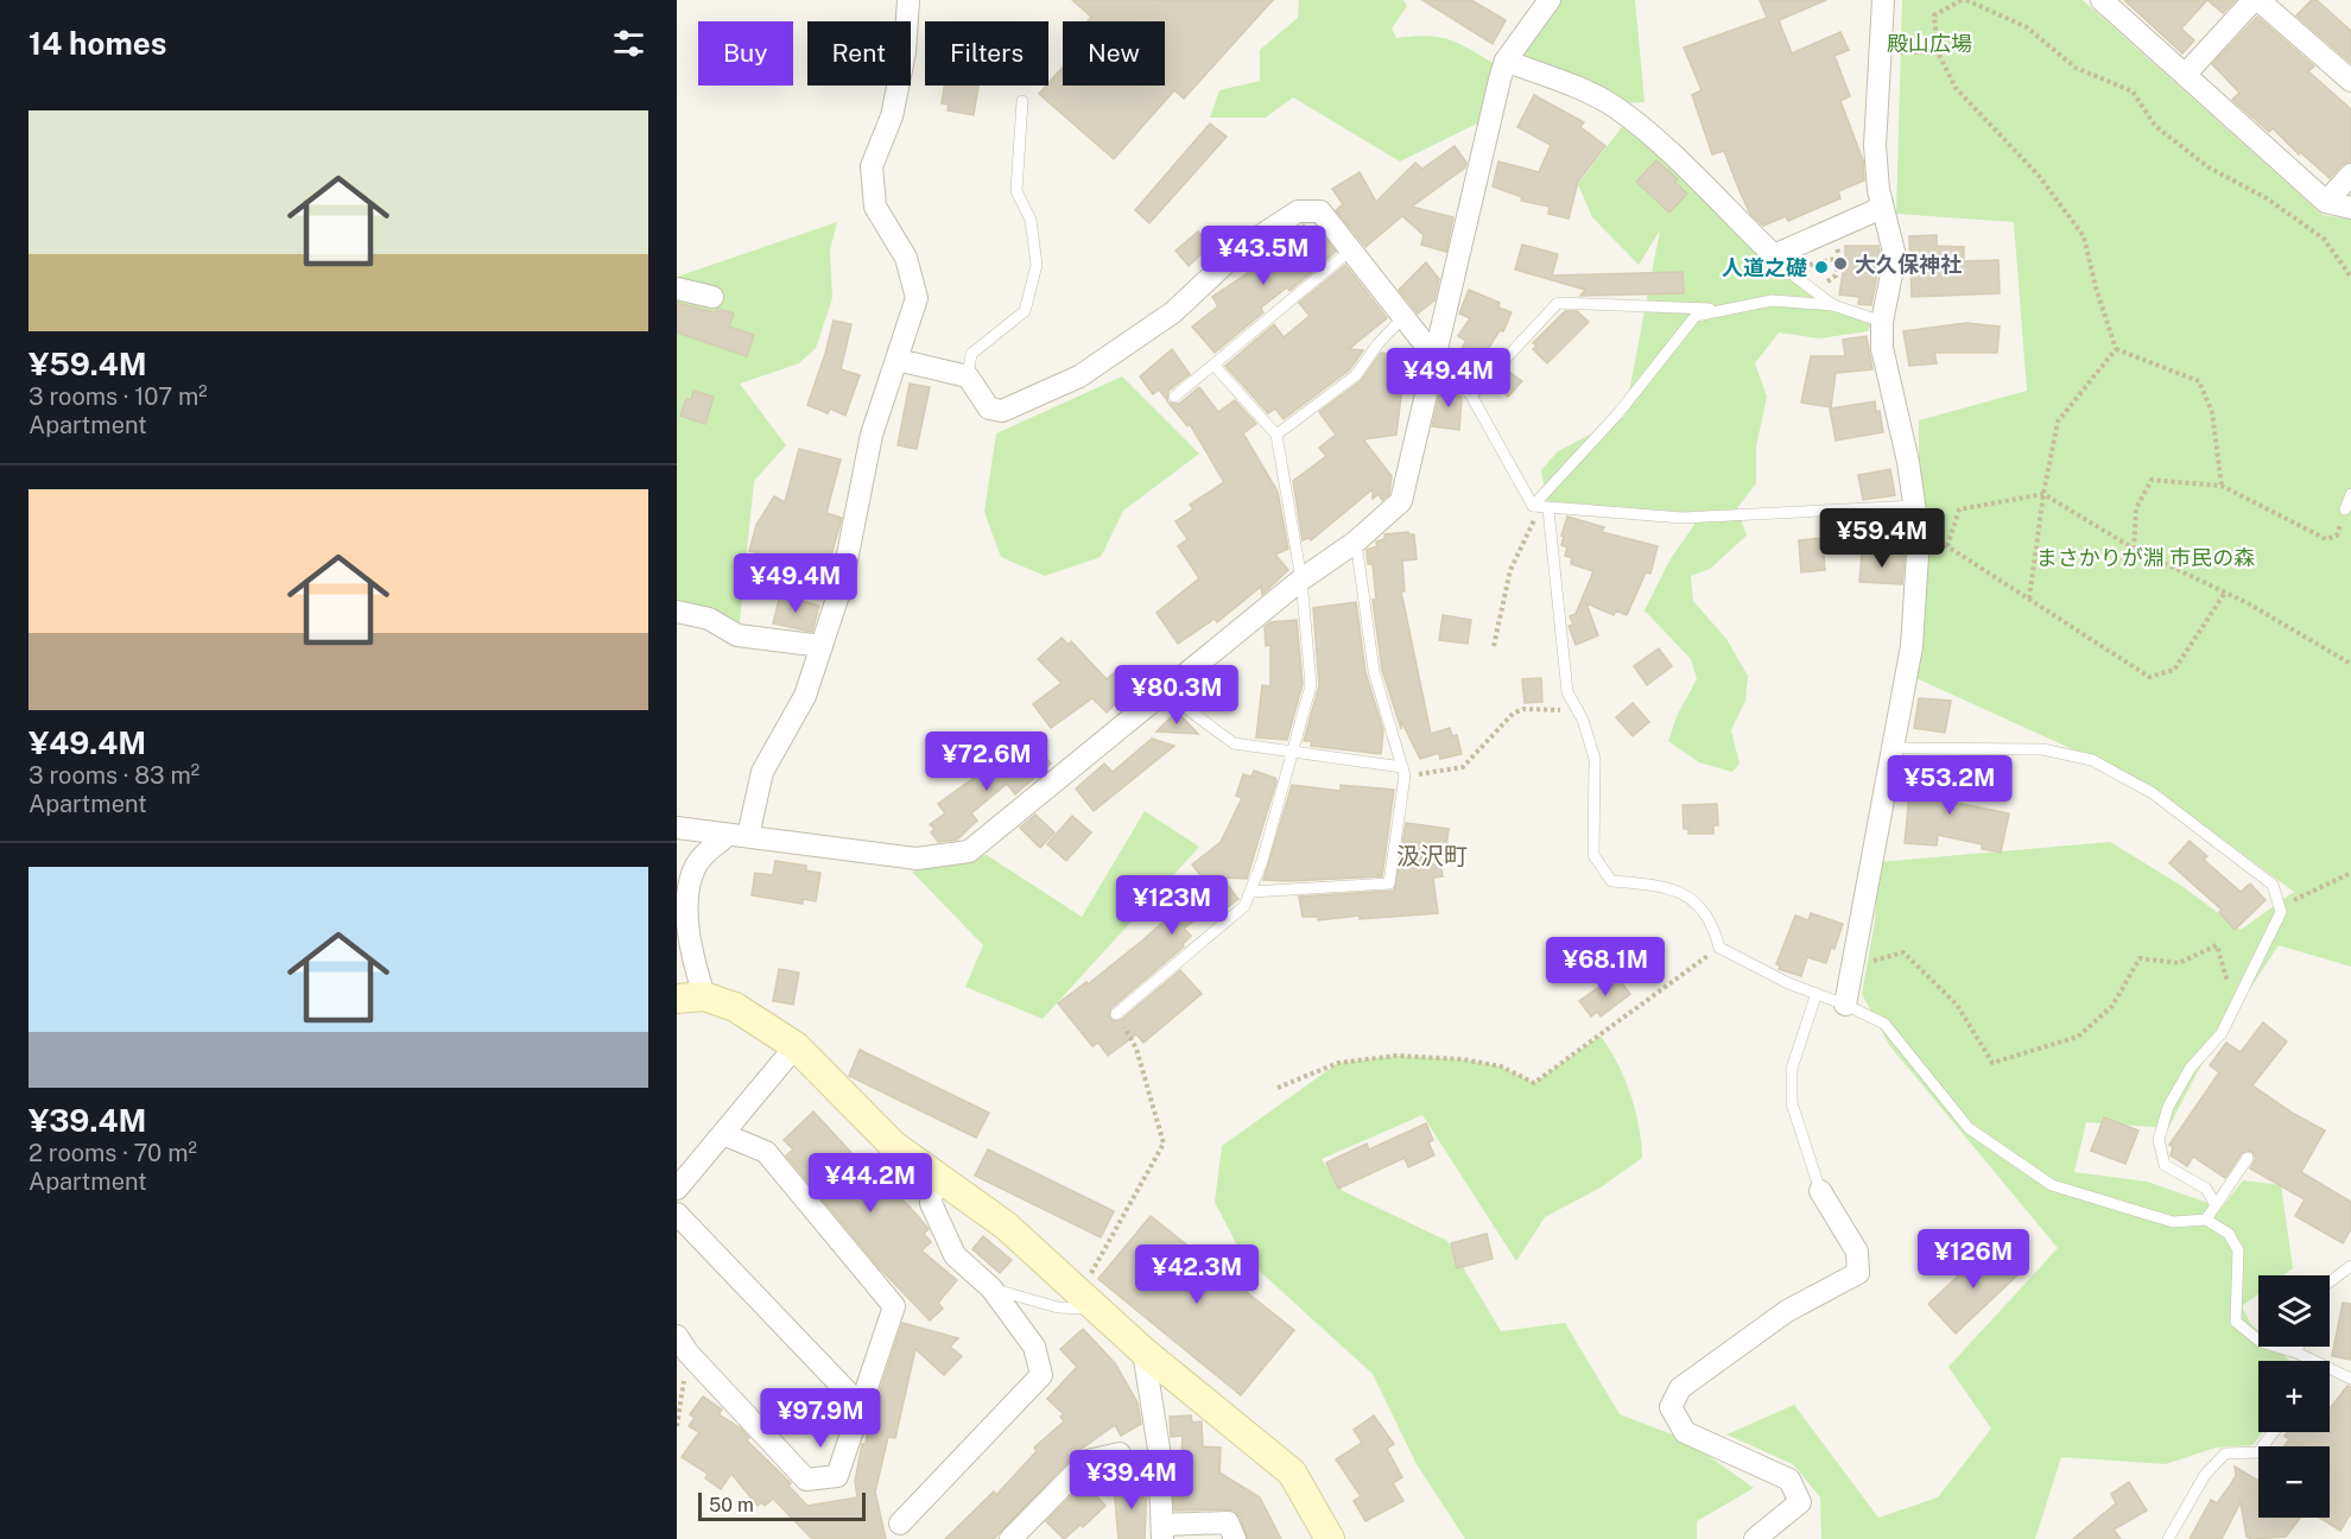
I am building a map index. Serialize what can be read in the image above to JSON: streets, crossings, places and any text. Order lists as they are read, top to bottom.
{
  "districts": ["汲沢町"],
  "parks": ["殿山広場", "まさかりが淵 市民の森"],
  "places": ["大久保神社", "人道之礎"],
  "scale_bar": "50 m",
  "page": {
    "heading": "14 homes",
    "chip": [
      "Buy",
      "Rent",
      "Filters",
      "New"
    ],
    "list": [
      {
        "name": "¥59.4M",
        "note": "3 rooms · 107 m² · Apartment"
      },
      {
        "name": "¥49.4M",
        "note": "3 rooms · 83 m² · Apartment"
      },
      {
        "name": "¥39.4M",
        "note": "2 rooms · 70 m² · Apartment"
      }
    ],
    "price": [
      "¥43.5M",
      "¥49.4M",
      "¥59.4M",
      "¥49.4M",
      "¥80.3M",
      "¥72.6M",
      "¥53.2M",
      "¥123M",
      "¥68.1M",
      "¥44.2M",
      "¥126M",
      "¥42.3M",
      "¥97.9M",
      "¥39.4M"
    ],
    "map_buttons": ["+", "−"],
    "scale": "50 m"
  }
}
